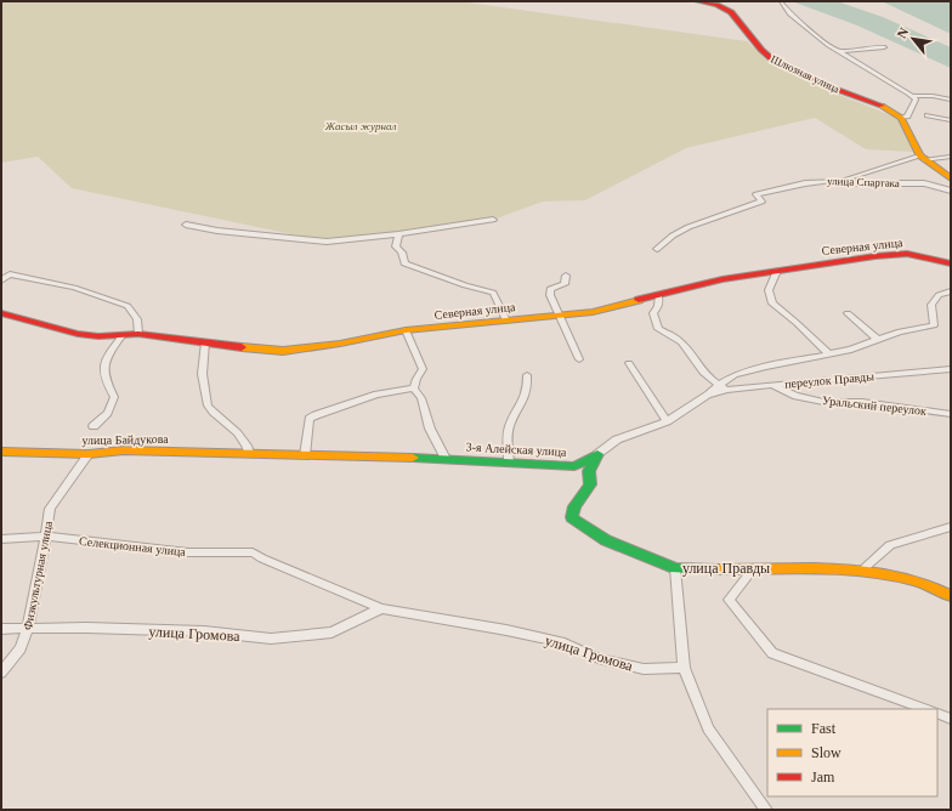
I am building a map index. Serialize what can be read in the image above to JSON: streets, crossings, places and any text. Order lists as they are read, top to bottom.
{
  "streets": {
    "street": [
      "Шлюзная улица",
      "улица Спартака",
      "Северная улица",
      "переулок Правды",
      "Уральский переулок",
      "улица Байдукова",
      "3-я Алейская улица",
      "Селекционная улица",
      "улица Правды",
      "Физкультурная улица",
      "улица Громова"
    ]
  },
  "crossings": [
    ["переулок Правды", "Уральский переулок"],
    ["улица Байдукова", "3-я Алейская улица"],
    ["улица Байдукова", "Физкультурная улица"],
    ["Селекционная улица", "Физкультурная улица"],
    ["Селекционная улица", "улица Громова"],
    ["улица Правды", "улица Громова"],
    ["Физкультурная улица", "улица Громова"]
  ],
  "parks": ["Жасыл журнал"],
  "legend": ["Fast", "Slow", "Jam"],
  "north": "top left"
}
